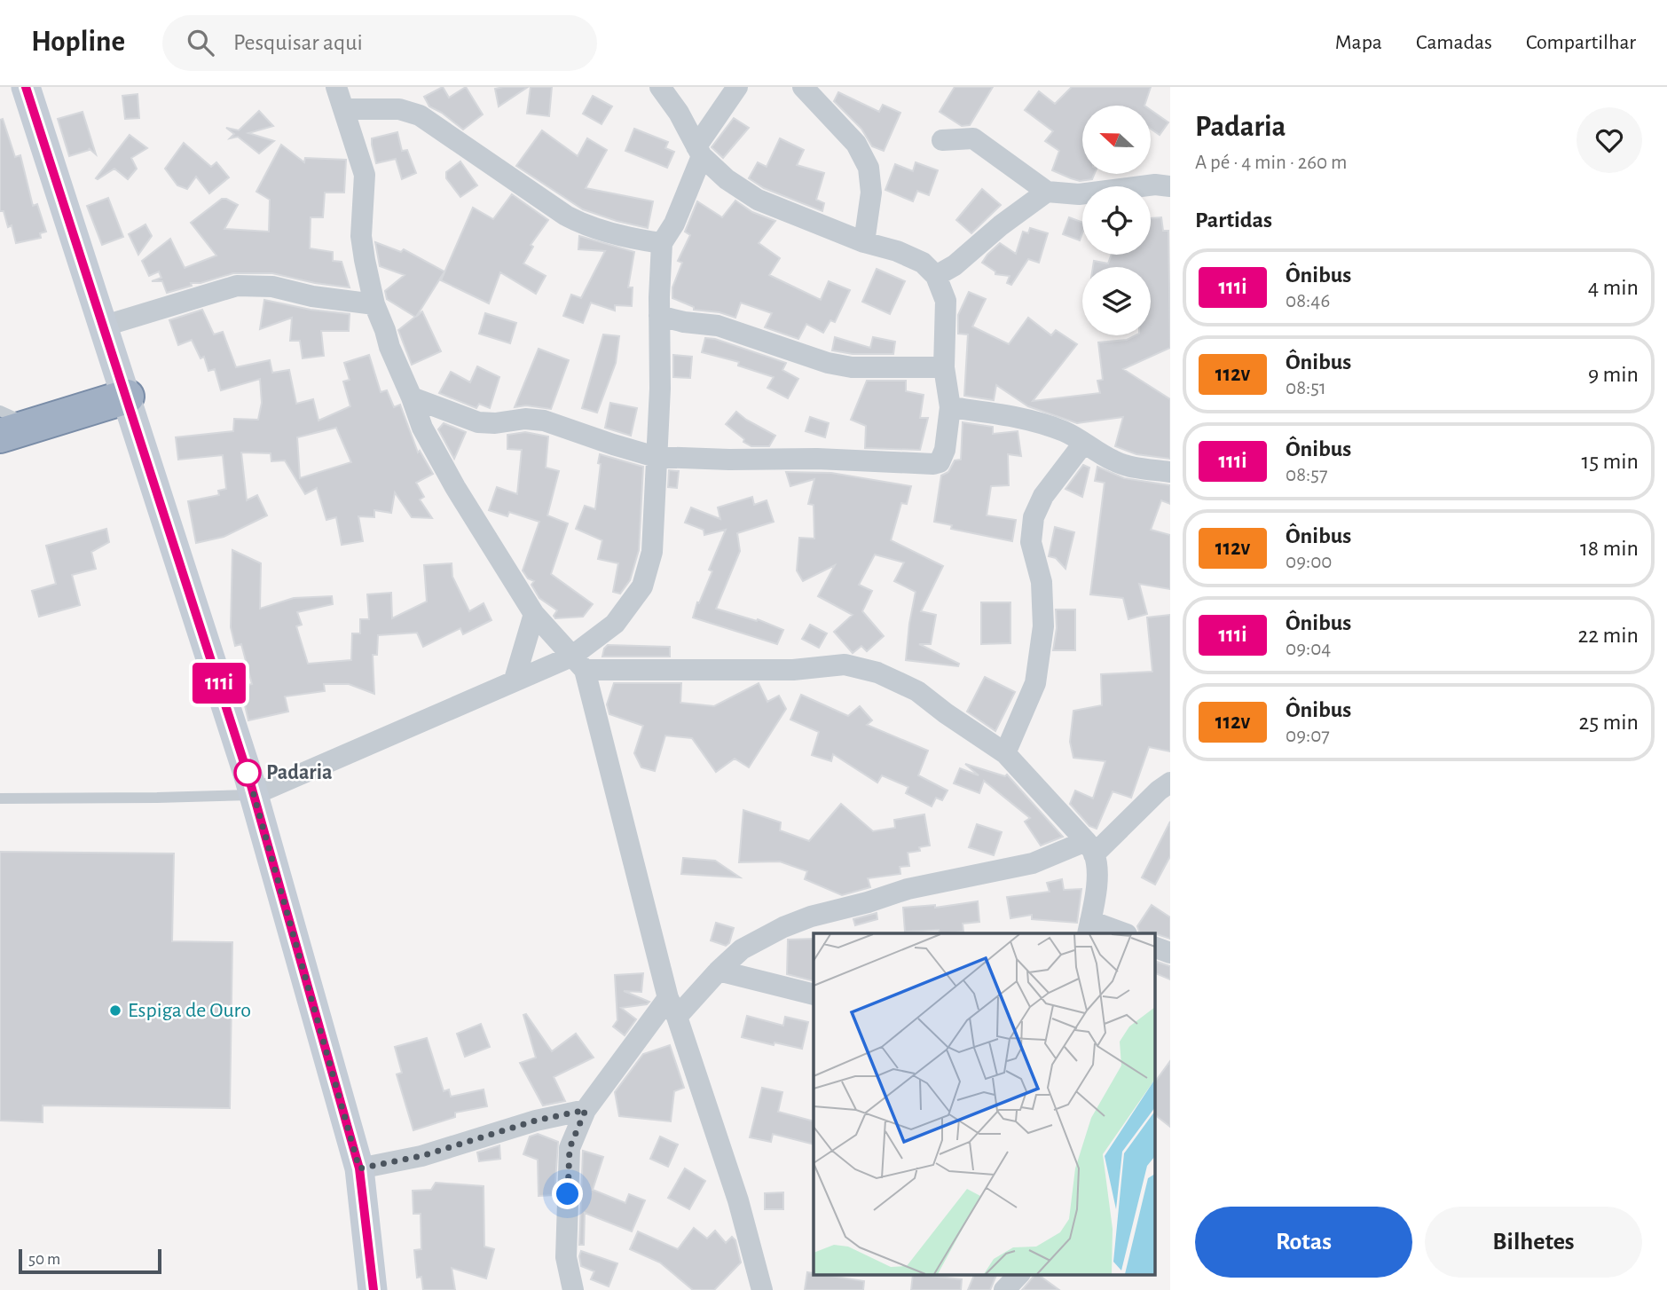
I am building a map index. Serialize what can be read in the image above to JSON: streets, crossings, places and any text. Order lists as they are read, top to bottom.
{
  "places": ["Padaria", "Espiga de Ouro"],
  "lines": ["bus line 111i"],
  "scale_bar": "50 m",
  "north": "left",
  "page": {
    "header": "Hopline",
    "search": "Pesquisar aqui",
    "nav": ["Mapa", "Camadas", "Compartilhar"],
    "on_map": "111i",
    "heading": [
      ["Padaria", "A pé · 4 min · 260 m"],
      "Partidas"
    ],
    "list": [
      {
        "mark": "111i",
        "name": "Ônibus",
        "note": "08:46",
        "value": "4 min"
      },
      {
        "mark": "112v",
        "name": "Ônibus",
        "note": "08:51",
        "value": "9 min"
      },
      {
        "mark": "111i",
        "name": "Ônibus",
        "note": "08:57",
        "value": "15 min"
      },
      {
        "mark": "112v",
        "name": "Ônibus",
        "note": "09:00",
        "value": "18 min"
      },
      {
        "mark": "111i",
        "name": "Ônibus",
        "note": "09:04",
        "value": "22 min"
      },
      {
        "mark": "112v",
        "name": "Ônibus",
        "note": "09:07",
        "value": "25 min"
      }
    ],
    "buttons": ["Rotas", "Bilhetes"],
    "scale": "50 m"
  }
}
